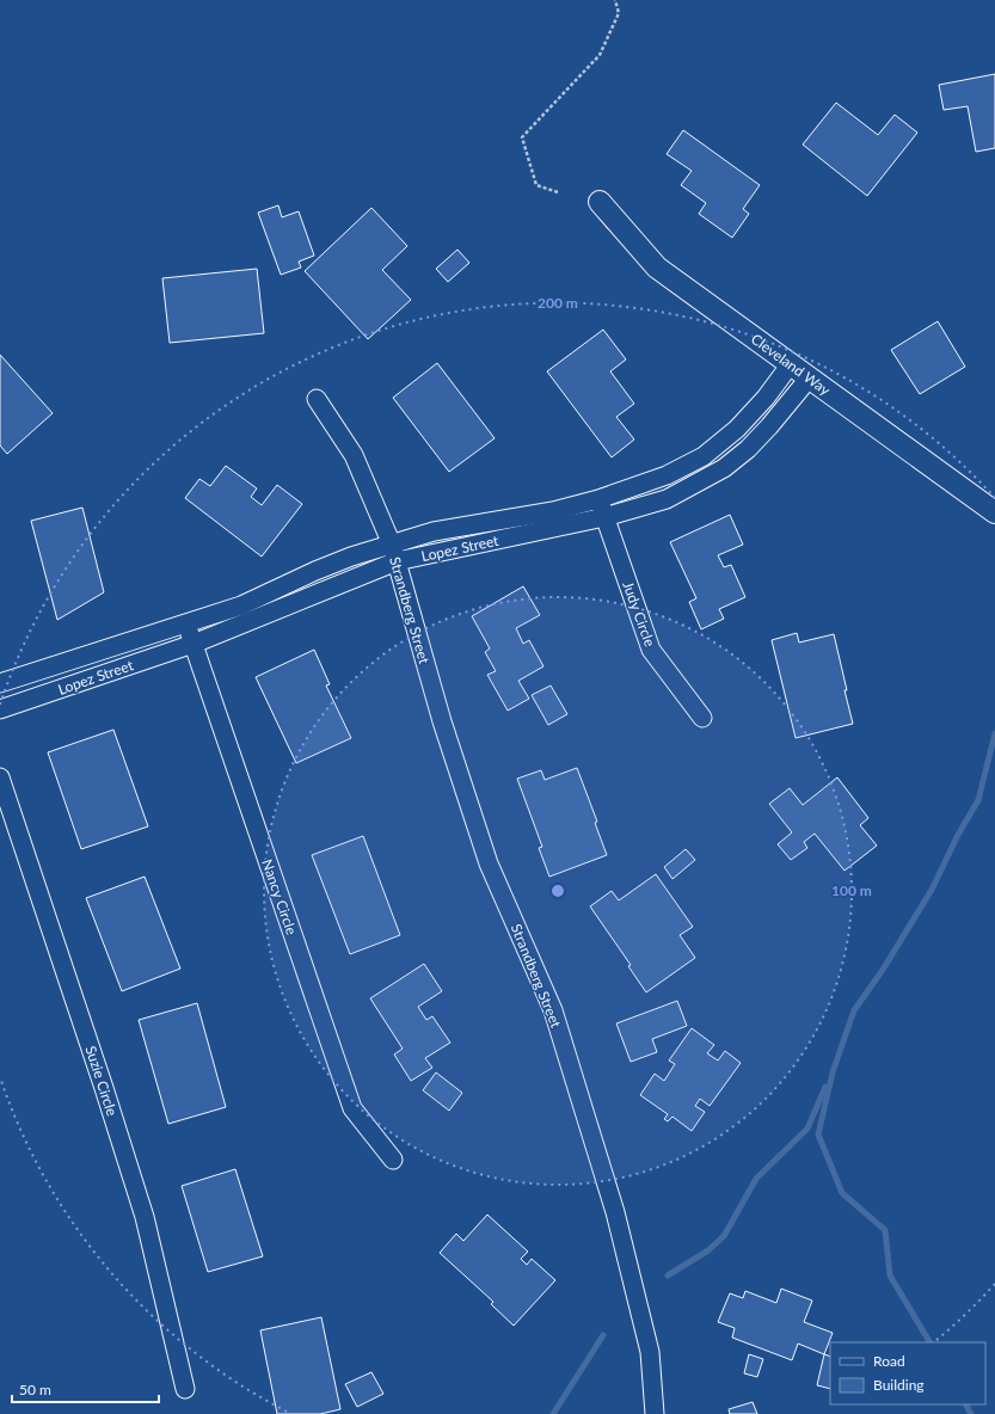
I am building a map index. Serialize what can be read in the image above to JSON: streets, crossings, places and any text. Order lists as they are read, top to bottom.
{
  "streets": {
    "street": [
      "Cleveland Way",
      "Lopez Street",
      "Strandberg Street",
      "Judy Circle",
      "Nancy Circle",
      "Suzie Circle"
    ]
  },
  "crossings": [
    ["Cleveland Way", "Lopez Street"],
    ["Lopez Street", "Strandberg Street"],
    ["Lopez Street", "Judy Circle"],
    ["Lopez Street", "Nancy Circle"]
  ],
  "legend": ["Road", "Building"],
  "scale_bar": "50 m",
  "rings": ["200 m", "100 m"]
}
